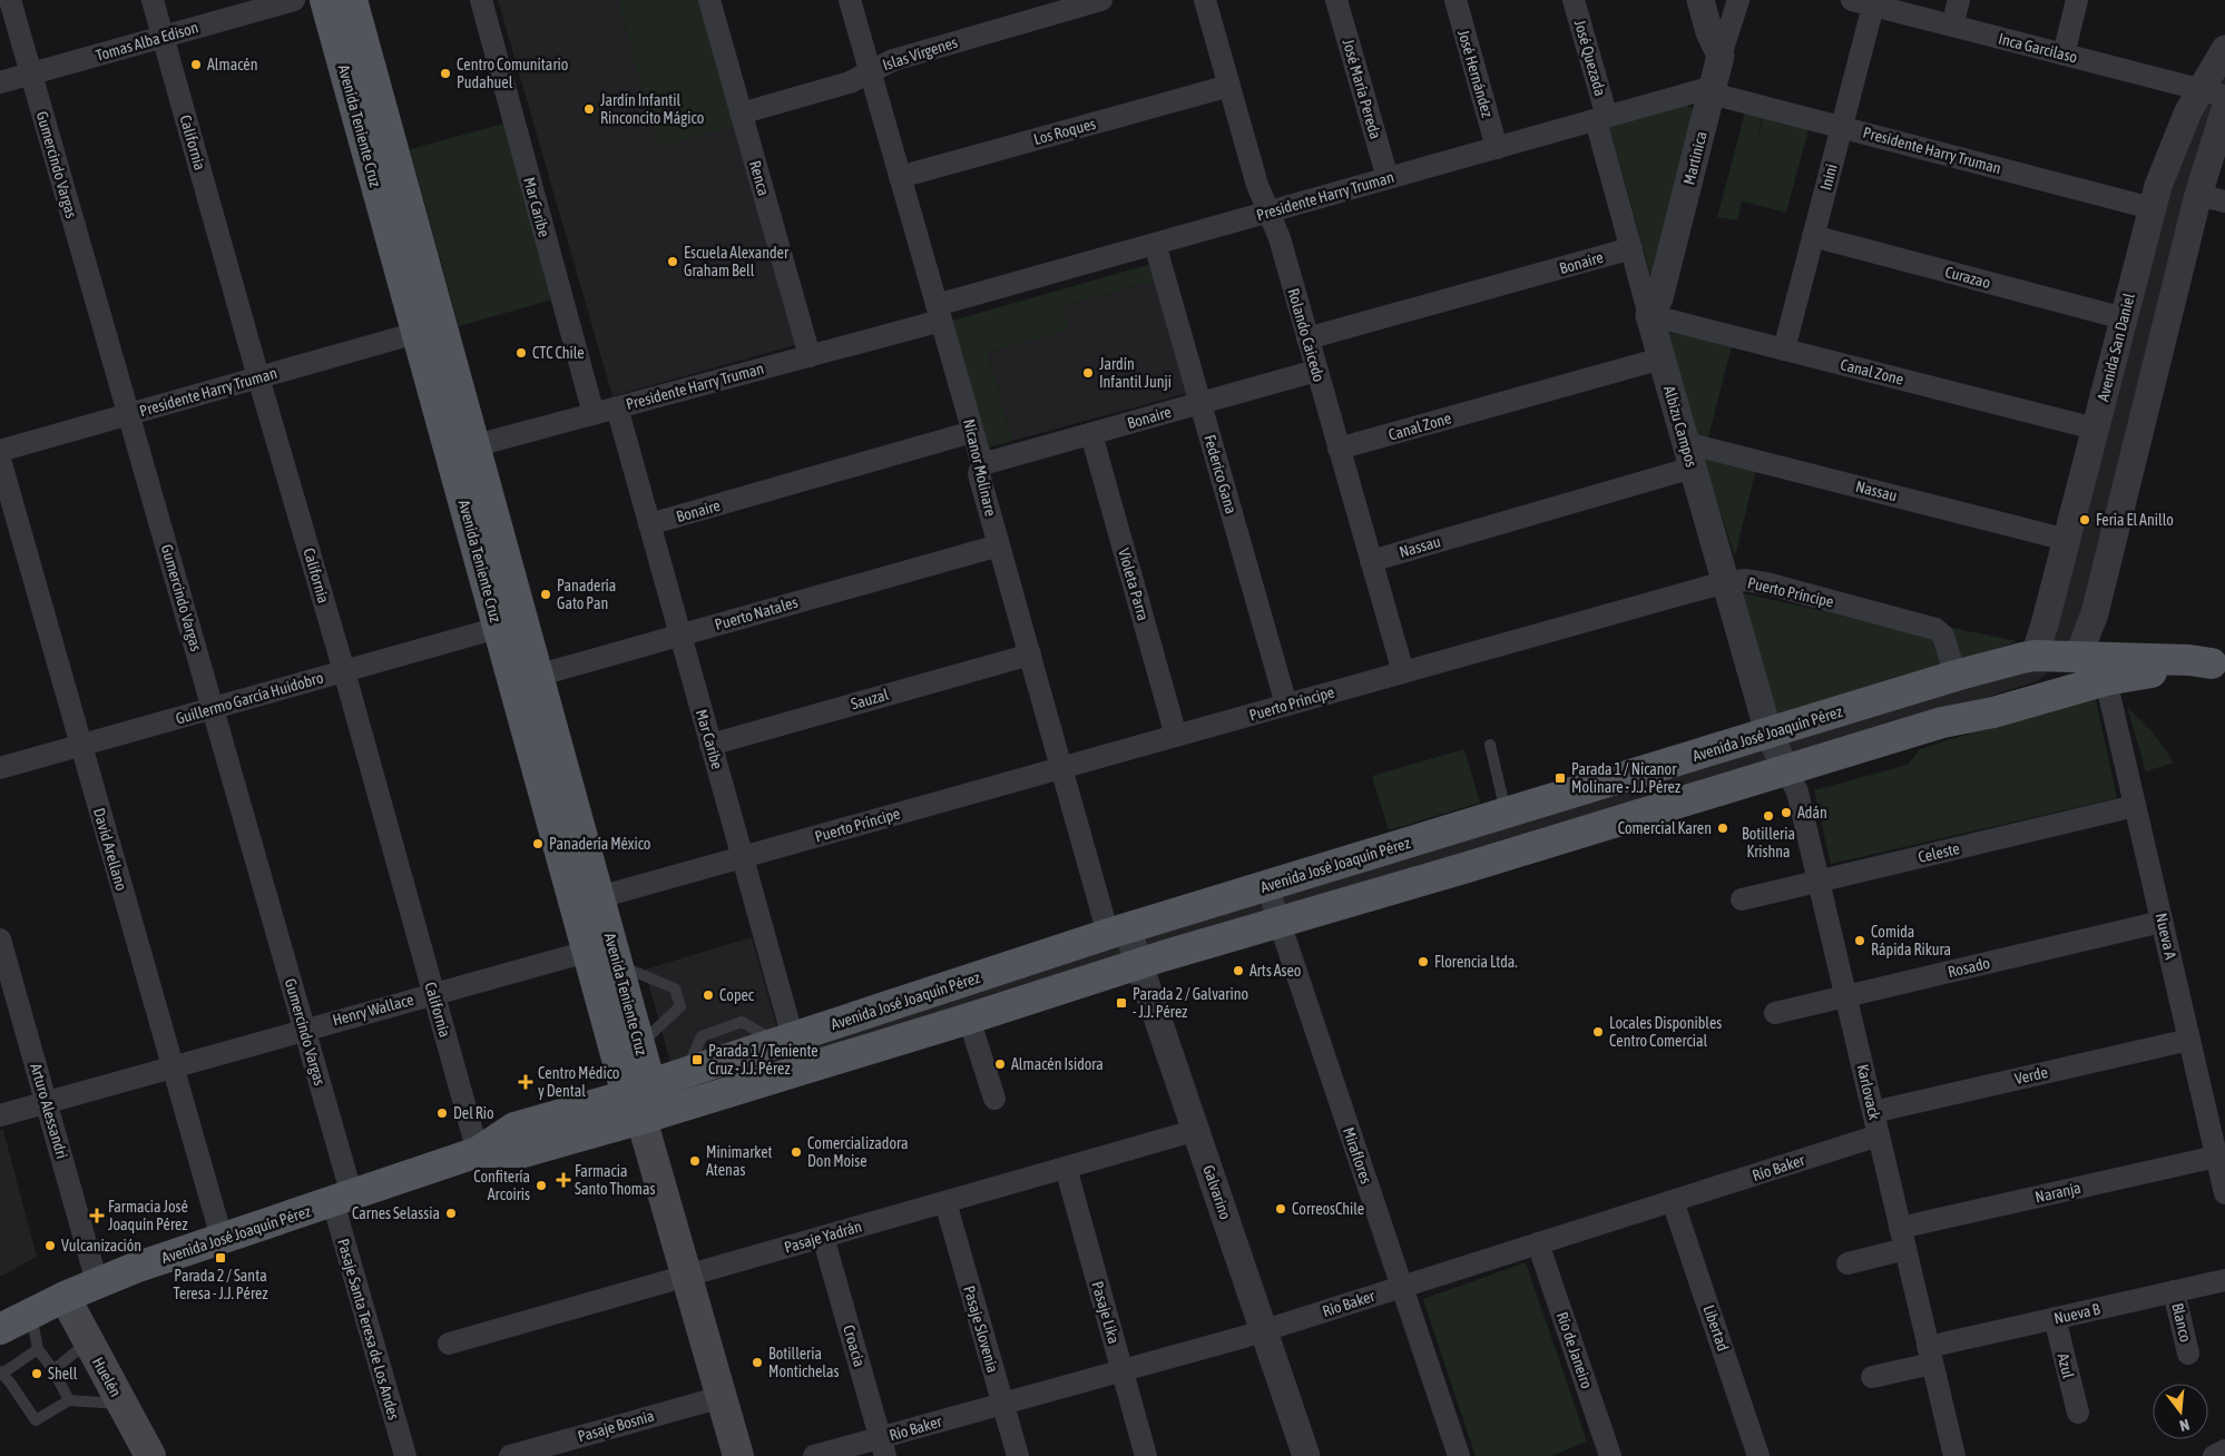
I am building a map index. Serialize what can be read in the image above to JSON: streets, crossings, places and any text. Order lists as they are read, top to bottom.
{
  "streets": {
    "main road": ["Avenida Teniente Cruz", "Avenida José Joaquín Pérez", "Huelén"],
    "street": [
      "Tomas Alba Edison",
      "Inca Garcilaso",
      "Islas Vírgenes",
      "José Quezada",
      "José Hernández",
      "José María Pereda",
      "Los Roques",
      "California",
      "Presidente Harry Truman",
      "Martinica",
      "Gumercindo Vargas",
      "Inini",
      "Renca",
      "Mar Caribe",
      "Bonaire",
      "Curazao",
      "Rolando Caicedo",
      "Avenida San Daniel",
      "Canal Zone",
      "Albizu Campos",
      "Nicanor Molinare",
      "Federico Gana",
      "Nassau",
      "Violeta Parra",
      "Puerto Príncipe",
      "Puerto Natales",
      "Guillermo García Huidobro",
      "Sauzal",
      "David Arellano",
      "Celeste",
      "Nueva A",
      "Rosado",
      "Henry Wallace",
      "Verde",
      "Karlovack",
      "Arturo Alessandri",
      "Miraflores",
      "Río Baker",
      "Galvarino",
      "Naranja",
      "Pasaje Yadrán",
      "Pasaje Lika",
      "Nueva B",
      "Blanco",
      "Libertad",
      "Pasaje Santa Teresa de Los Andes",
      "Pasaje Slovenia",
      "Croacia",
      "Río de Janeiro",
      "Azul",
      "Pasaje Bosnia"
    ]
  },
  "crossings": [
    ["Tomas Alba Edison", "California"],
    ["Tomas Alba Edison", "Gumercindo Vargas"],
    ["Inca Garcilaso", "Inini"],
    ["Inca Garcilaso", "Avenida San Daniel"],
    ["Islas Vírgenes", "Renca"],
    ["Islas Vírgenes", "Nicanor Molinare"],
    ["José Quezada", "Presidente Harry Truman"],
    ["José Quezada", "Albizu Campos"],
    ["José Hernández", "Presidente Harry Truman"],
    ["José María Pereda", "Presidente Harry Truman"],
    ["Avenida Teniente Cruz", "Presidente Harry Truman"],
    ["Avenida Teniente Cruz", "Puerto Príncipe"],
    ["Avenida Teniente Cruz", "Puerto Natales"],
    ["Avenida Teniente Cruz", "Guillermo García Huidobro"],
    ["Avenida Teniente Cruz", "Avenida José Joaquín Pérez"],
    ["Avenida Teniente Cruz", "Henry Wallace"],
    ["Avenida Teniente Cruz", "Pasaje Yadrán"],
    ["Avenida Teniente Cruz", "Pasaje Bosnia"],
    ["Los Roques", "Rolando Caicedo"],
    ["Los Roques", "Nicanor Molinare"],
    ["California", "Presidente Harry Truman"],
    ["California", "Guillermo García Huidobro"],
    ["California", "Avenida José Joaquín Pérez"],
    ["California", "Henry Wallace"],
    ["Presidente Harry Truman", "Martinica"],
    ["Presidente Harry Truman", "Gumercindo Vargas"],
    ["Presidente Harry Truman", "Inini"],
    ["Presidente Harry Truman", "Renca"],
    ["Presidente Harry Truman", "Mar Caribe"],
    ["Presidente Harry Truman", "Rolando Caicedo"],
    ["Presidente Harry Truman", "Avenida San Daniel"],
    ["Presidente Harry Truman", "Albizu Campos"],
    ["Presidente Harry Truman", "Nicanor Molinare"],
    ["Presidente Harry Truman", "Federico Gana"],
    ["Martinica", "Canal Zone"],
    ["Martinica", "Albizu Campos"],
    ["Gumercindo Vargas", "Guillermo García Huidobro"],
    ["Gumercindo Vargas", "Avenida José Joaquín Pérez"],
    ["Gumercindo Vargas", "Henry Wallace"],
    ["Gumercindo Vargas", "Pasaje Santa Teresa de Los Andes"],
    ["Inini", "Curazao"],
    ["Inini", "Canal Zone"],
    ["Mar Caribe", "Bonaire"],
    ["Mar Caribe", "Puerto Príncipe"],
    ["Mar Caribe", "Puerto Natales"],
    ["Mar Caribe", "Sauzal"],
    ["Mar Caribe", "Avenida José Joaquín Pérez"],
    ["Bonaire", "Rolando Caicedo"],
    ["Bonaire", "Albizu Campos"],
    ["Bonaire", "Nicanor Molinare"],
    ["Bonaire", "Federico Gana"],
    ["Bonaire", "Violeta Parra"],
    ["Curazao", "Avenida San Daniel"],
    ["Rolando Caicedo", "Canal Zone"],
    ["Rolando Caicedo", "Nassau"],
    ["Rolando Caicedo", "Puerto Príncipe"],
    ["Avenida San Daniel", "Canal Zone"],
    ["Avenida San Daniel", "Nassau"],
    ["Avenida San Daniel", "Avenida José Joaquín Pérez"],
    ["Canal Zone", "Albizu Campos"],
    ["Albizu Campos", "Nassau"],
    ["Albizu Campos", "Puerto Príncipe"],
    ["Albizu Campos", "Avenida José Joaquín Pérez"],
    ["Albizu Campos", "Karlovack"],
    ["Nicanor Molinare", "Puerto Príncipe"],
    ["Nicanor Molinare", "Puerto Natales"],
    ["Nicanor Molinare", "Sauzal"],
    ["Nicanor Molinare", "Avenida José Joaquín Pérez"],
    ["Nicanor Molinare", "Galvarino"],
    ["Federico Gana", "Puerto Príncipe"],
    ["Violeta Parra", "Puerto Príncipe"],
    ["Puerto Príncipe", "Avenida José Joaquín Pérez"],
    ["Guillermo García Huidobro", "David Arellano"],
    ["Avenida José Joaquín Pérez", "David Arellano"],
    ["Avenida José Joaquín Pérez", "Nueva A"],
    ["Avenida José Joaquín Pérez", "Karlovack"],
    ["Avenida José Joaquín Pérez", "Arturo Alessandri"],
    ["Avenida José Joaquín Pérez", "Miraflores"],
    ["Avenida José Joaquín Pérez", "Galvarino"],
    ["Avenida José Joaquín Pérez", "Pasaje Santa Teresa de Los Andes"],
    ["Avenida José Joaquín Pérez", "Huelén"],
    ["David Arellano", "Henry Wallace"],
    ["Celeste", "Nueva A"],
    ["Celeste", "Karlovack"],
    ["Nueva A", "Rosado"],
    ["Nueva A", "Verde"],
    ["Nueva A", "Naranja"],
    ["Rosado", "Karlovack"],
    ["Henry Wallace", "Arturo Alessandri"],
    ["Verde", "Karlovack"],
    ["Karlovack", "Río Baker"],
    ["Karlovack", "Naranja"],
    ["Karlovack", "Nueva B"],
    ["Miraflores", "Río Baker"],
    ["Río Baker", "Galvarino"],
    ["Río Baker", "Pasaje Lika"],
    ["Río Baker", "Libertad"],
    ["Río Baker", "Pasaje Slovenia"],
    ["Río Baker", "Croacia"],
    ["Río Baker", "Río de Janeiro"],
    ["Galvarino", "Pasaje Yadrán"],
    ["Pasaje Yadrán", "Pasaje Lika"],
    ["Pasaje Yadrán", "Pasaje Slovenia"],
    ["Pasaje Yadrán", "Croacia"],
    ["Nueva B", "Blanco"],
    ["Nueva B", "Azul"]
  ],
  "places": {
    "other": [
      "Almacén",
      "Centro Comunitario Pudahuel",
      "Jardín Infantil Rinconcito Mágico",
      "Escuela Alexander Graham Bell",
      "CTC Chile",
      "Jardín Infantil Junji",
      "Feria El Anillo",
      "Panadería Gato Pan",
      "Adán",
      "Botilleria Krishna",
      "Comercial Karen",
      "Panadería México",
      "Comida Rápida Rikura",
      "Florencia Ltda.",
      "Arts Aseo",
      "Copec",
      "Locales Disponibles Centro Comercial",
      "Almacén Isidora",
      "Del Rio",
      "Comercializadora Don Moise",
      "Minimarket Atenas",
      "Confitería Arcoiris",
      "CorreosChile",
      "Carnes Selassia",
      "Vulcanización",
      "Botilleria Montichelas",
      "Shell"
    ],
    "transit": [
      "Parada 1 / Nicanor Molinare - J.J. Pérez",
      "Parada 2 / Galvarino - J.J. Pérez",
      "Parada 1 / Teniente Cruz - J.J. Pérez",
      "Parada 2 / Santa Teresa - J.J. Pérez"
    ],
    "health": ["Centro Médico y Dental", "Farmacia Santo Thomas", "Farmacia José Joaquín Pérez"]
  },
  "north": "bottom"
}
